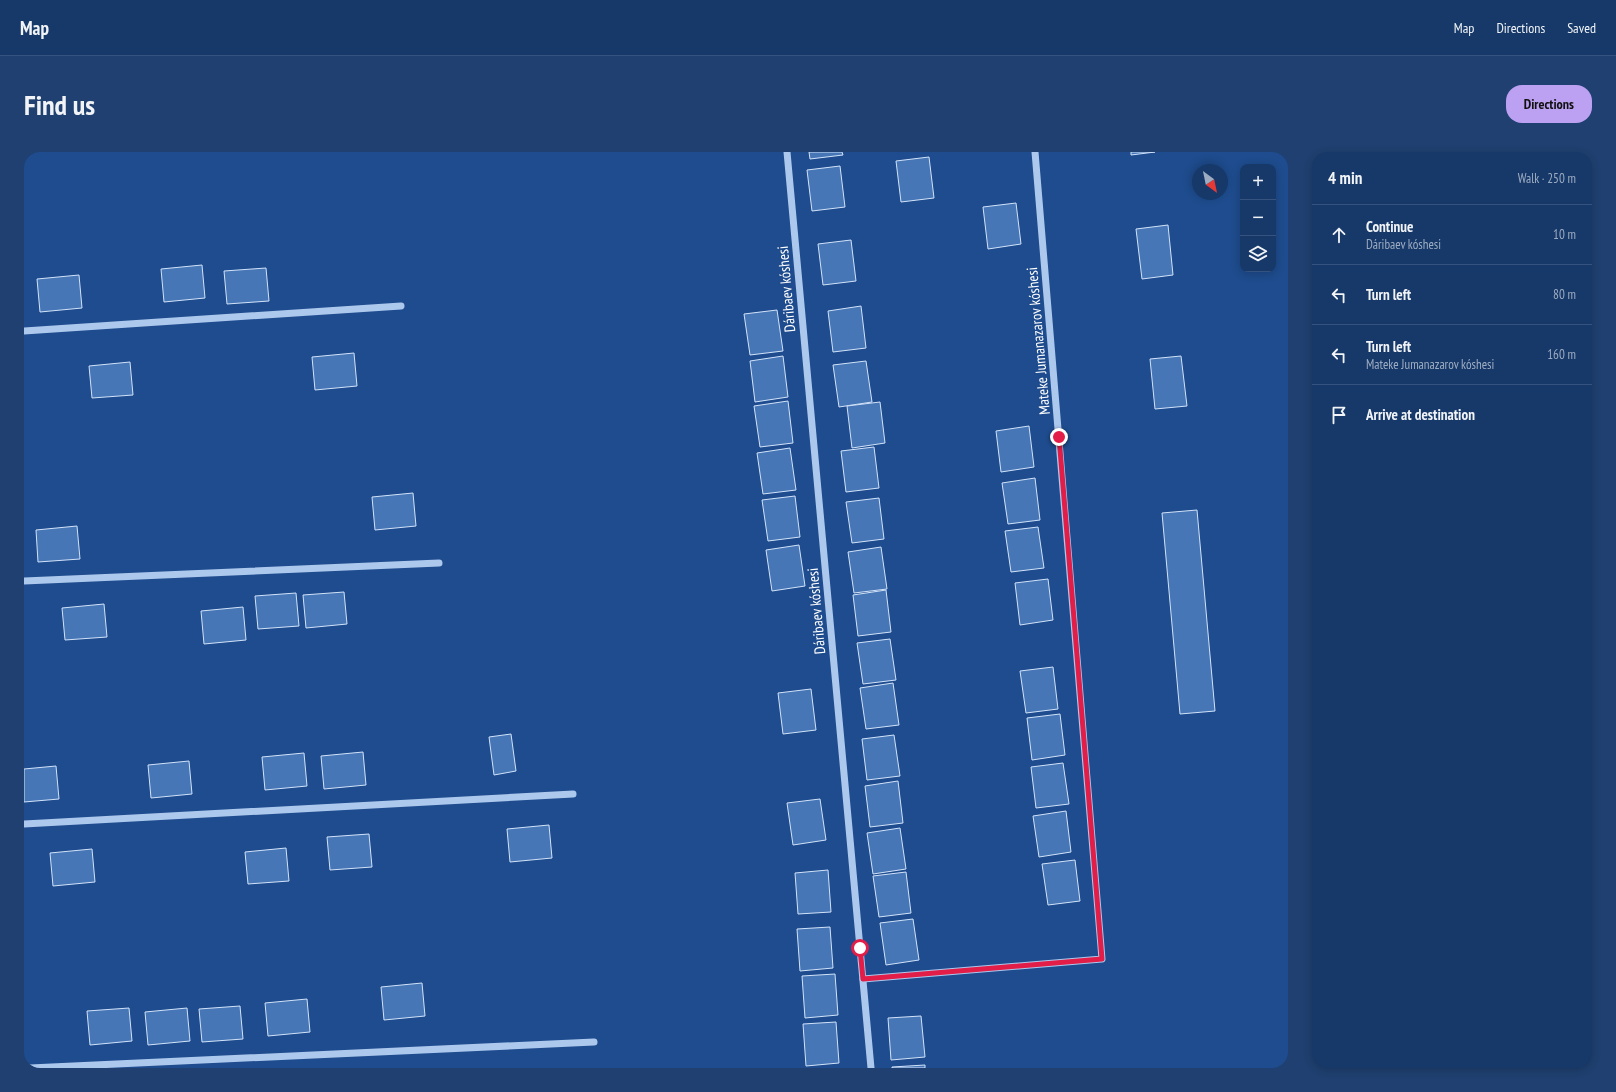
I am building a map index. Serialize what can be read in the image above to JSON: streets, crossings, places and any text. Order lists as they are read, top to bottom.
{
  "streets": {
    "street": ["Dáribaev kóshesi", "Mateke Jumanazarov kóshesi"]
  },
  "crossings": [
    ["Dáribaev kóshesi", "Mateke Jumanazarov kóshesi"]
  ],
  "north": "bottom right",
  "page": {
    "header": "Map",
    "nav": ["Map", "Directions", "Saved"],
    "buttons": "Directions",
    "title": "Find us",
    "heading": ["4 min", "Walk · 250 m"],
    "map_buttons": ["+", "−"],
    "list": [
      ["Continue", "Dáribaev kóshesi", "10 m"],
      ["Turn left", "80 m"],
      ["Turn left", "Mateke Jumanazarov kóshesi", "160 m"],
      "Arrive at destination"
    ]
  }
}
